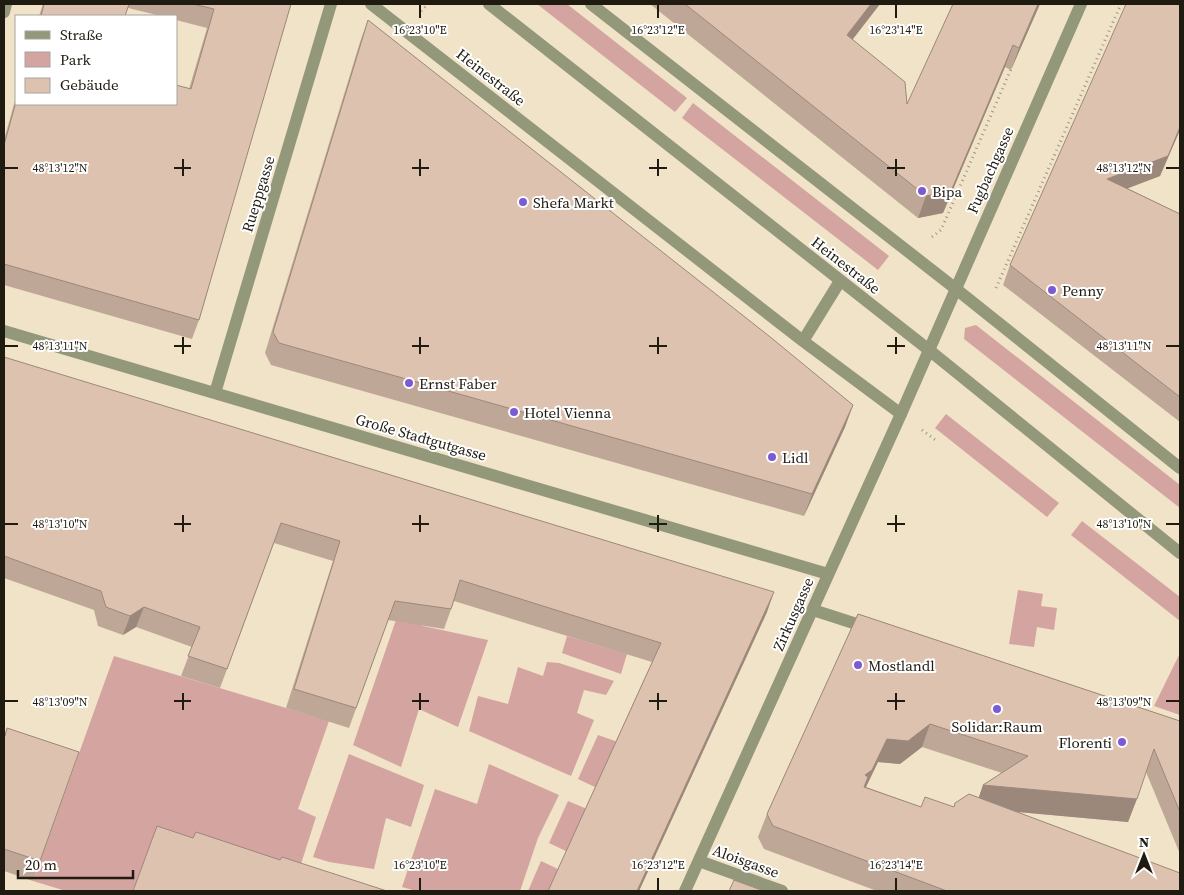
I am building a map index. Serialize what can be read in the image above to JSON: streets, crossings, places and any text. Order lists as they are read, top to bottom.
{
  "streets": {
    "street": [
      "Heinestraße",
      "Fugbachgasse",
      "Rueppgasse",
      "Große Stadtgutgasse",
      "Zirkusgasse",
      "Aloisgasse"
    ]
  },
  "crossings": [
    ["Heinestraße", "Fugbachgasse"],
    ["Heinestraße", "Zirkusgasse"],
    ["Fugbachgasse", "Zirkusgasse"],
    ["Rueppgasse", "Große Stadtgutgasse"],
    ["Große Stadtgutgasse", "Zirkusgasse"],
    ["Zirkusgasse", "Aloisgasse"]
  ],
  "places": [
    "Bipa",
    "Shefa Markt",
    "Penny",
    "Ernst Faber",
    "Hotel Vienna",
    "Lidl",
    "Mostlandl",
    "Solidar:Raum",
    "Florenti"
  ],
  "legend": ["Straße", "Park", "Gebäude"],
  "scale_bar": "20 m",
  "north": "top",
  "coordinates": [
    "16°23'10\"E",
    "16°23'12\"E",
    "16°23'14\"E",
    "48°13'12\"N",
    "48°13'11\"N",
    "48°13'10\"N",
    "48°13'09\"N"
  ]
}
